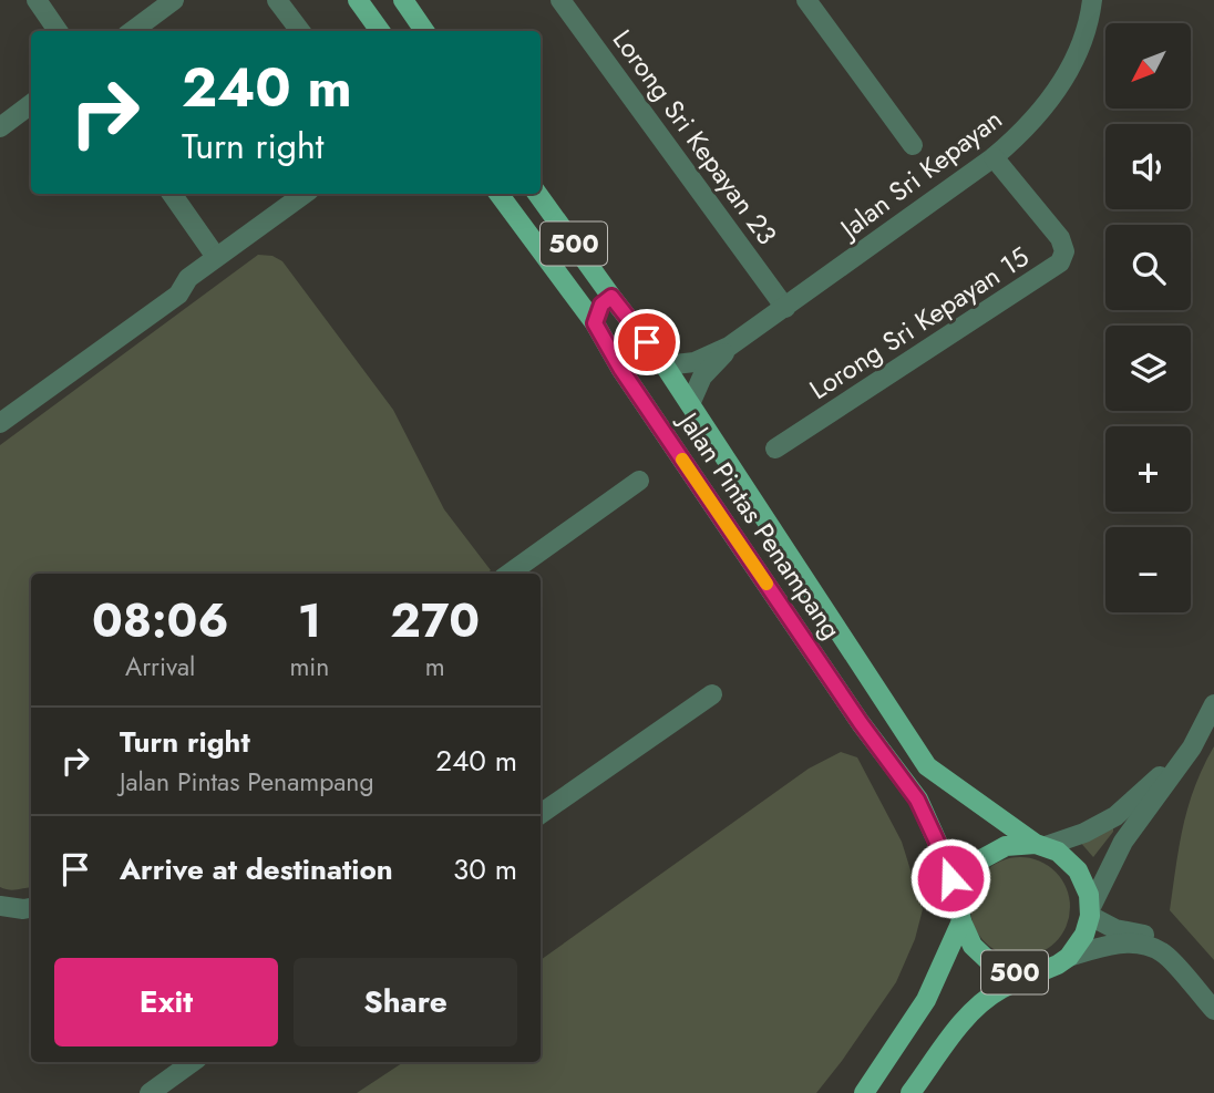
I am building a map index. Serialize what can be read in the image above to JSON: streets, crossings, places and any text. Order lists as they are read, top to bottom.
{
  "streets": {
    "main road": ["500", "Jalan Pintas Penampang"],
    "street": ["Lorong Sri Kepayan 23", "Jalan Sri Kepayan", "Lorong Sri Kepayan 15"]
  },
  "crossings": [
    ["Lorong Sri Kepayan 23", "Jalan Sri Kepayan"],
    ["Jalan Sri Kepayan", "Lorong Sri Kepayan 15"],
    ["Jalan Sri Kepayan", "Jalan Pintas Penampang"],
    ["500", "Jalan Pintas Penampang"]
  ],
  "north": "bottom left",
  "page": {
    "map_buttons": ["+", "−"],
    "turn": ["240 m", "Turn right"],
    "eta": [
      "08:06",
      "Arrival",
      "1",
      "min",
      "270",
      "m"
    ],
    "list": [
      {
        "name": "Turn right",
        "note": "Jalan Pintas Penampang",
        "value": "240 m"
      },
      {
        "name": "Arrive at destination",
        "value": "30 m"
      }
    ],
    "buttons": ["Exit", "Share"]
  }
}
